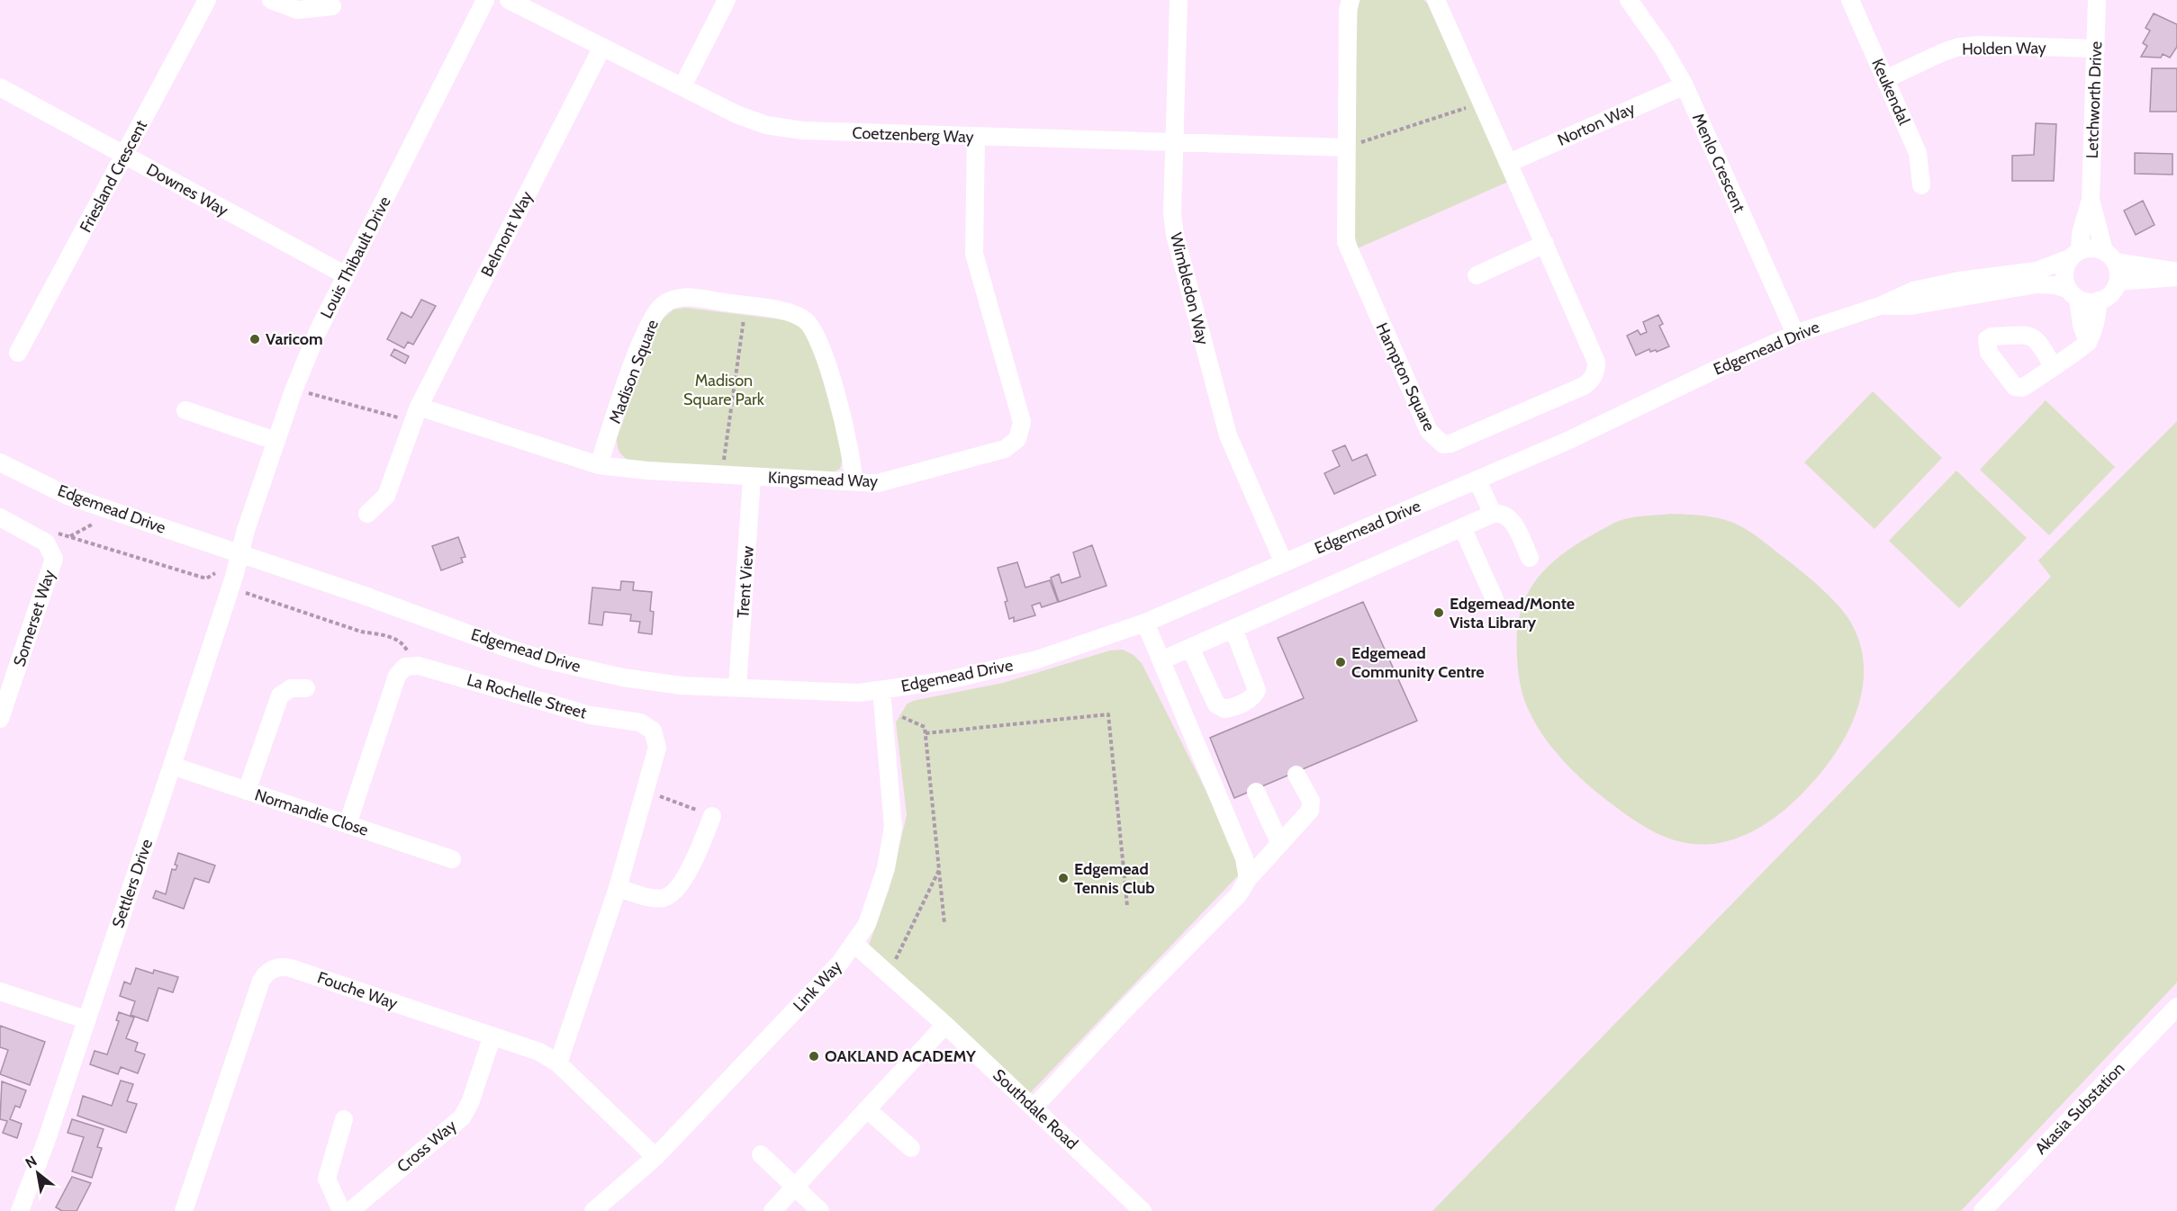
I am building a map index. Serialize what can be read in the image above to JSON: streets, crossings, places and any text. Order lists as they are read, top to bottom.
{
  "streets": {
    "street": [
      "Holden Way",
      "Keukendal",
      "Letchworth Drive",
      "Norton Way",
      "Coetzenberg Way",
      "Menlo Crescent",
      "Friesland Crescent",
      "Downes Way",
      "Belmont Way",
      "Louis Thibault Drive",
      "Wimbledon Way",
      "Edgemead Drive",
      "Madison Square",
      "Hampton Square",
      "Kingsmead Way",
      "Trent View",
      "Somerset Way",
      "La Rochelle Street",
      "Normandie Close",
      "Settlers Drive",
      "Link Way",
      "Fouche Way",
      "Akasia Substation",
      "Southdale Road",
      "Cross Way"
    ]
  },
  "crossings": [
    ["Holden Way", "Keukendal"],
    ["Holden Way", "Letchworth Drive"],
    ["Letchworth Drive", "Edgemead Drive"],
    ["Norton Way", "Menlo Crescent"],
    ["Norton Way", "Hampton Square"],
    ["Coetzenberg Way", "Belmont Way"],
    ["Coetzenberg Way", "Wimbledon Way"],
    ["Coetzenberg Way", "Hampton Square"],
    ["Coetzenberg Way", "Kingsmead Way"],
    ["Menlo Crescent", "Edgemead Drive"],
    ["Friesland Crescent", "Downes Way"],
    ["Downes Way", "Louis Thibault Drive"],
    ["Belmont Way", "Kingsmead Way"],
    ["Louis Thibault Drive", "Edgemead Drive"],
    ["Louis Thibault Drive", "Settlers Drive"],
    ["Wimbledon Way", "Edgemead Drive"],
    ["Edgemead Drive", "Trent View"],
    ["Edgemead Drive", "Settlers Drive"],
    ["Edgemead Drive", "Link Way"],
    ["Madison Square", "Kingsmead Way"],
    ["Kingsmead Way", "Trent View"],
    ["La Rochelle Street", "Normandie Close"],
    ["La Rochelle Street", "Fouche Way"],
    ["Normandie Close", "Settlers Drive"],
    ["Link Way", "Fouche Way"],
    ["Link Way", "Southdale Road"],
    ["Fouche Way", "Cross Way"]
  ],
  "parks": ["Madison Square Park"],
  "places": [
    "Varicom",
    "Edgemead/Monte Vista Library",
    "Edgemead Community Centre",
    "Edgemead Tennis Club",
    "OAKLAND ACADEMY"
  ],
  "north": "top left"
}
